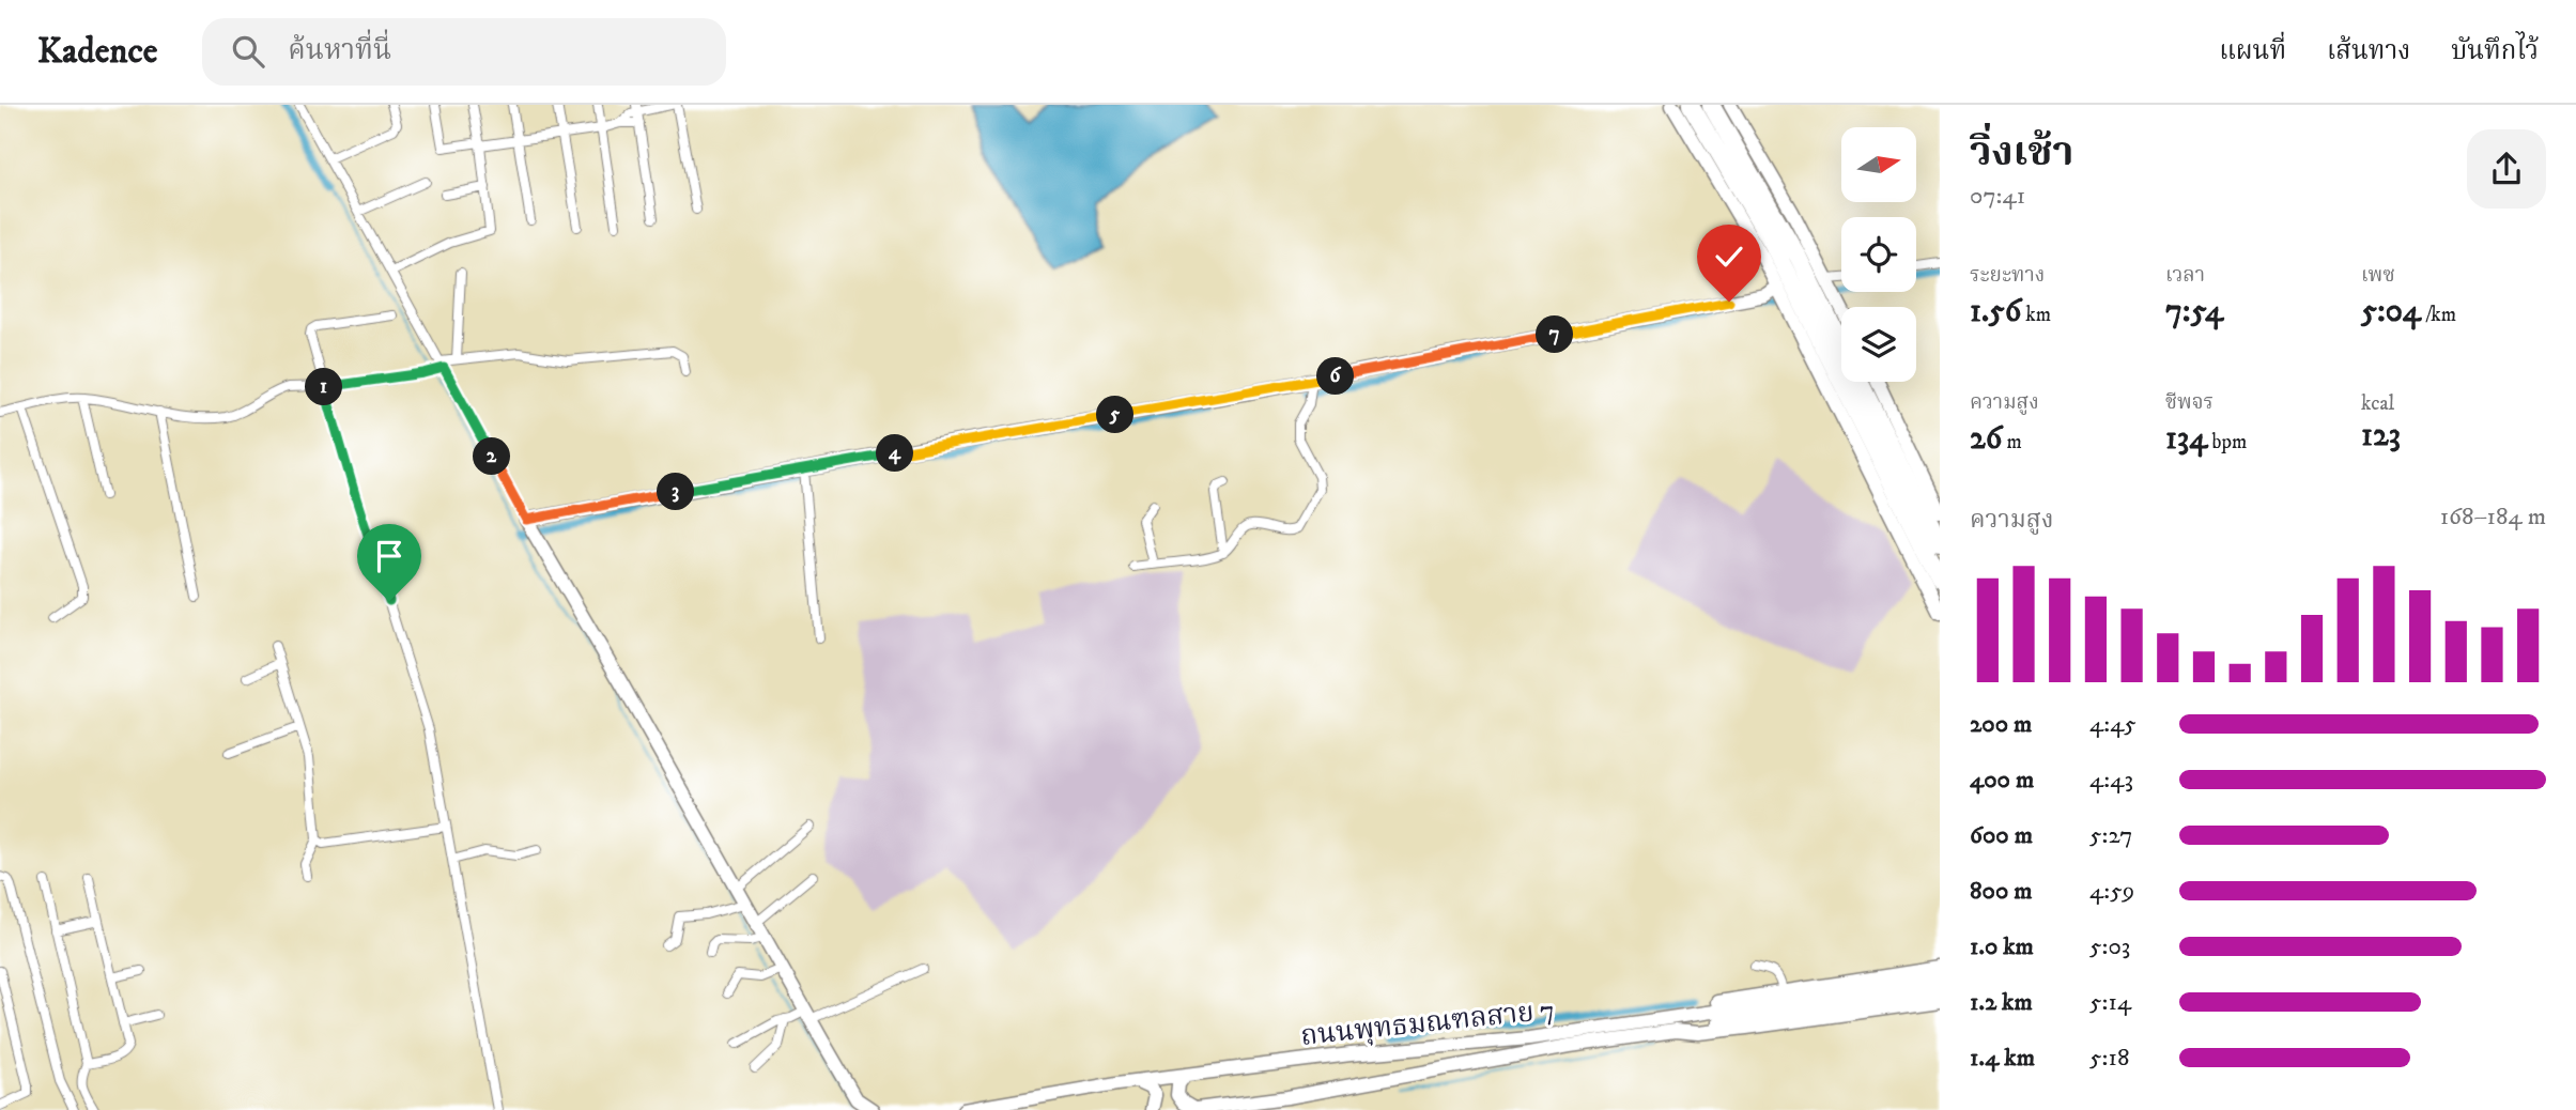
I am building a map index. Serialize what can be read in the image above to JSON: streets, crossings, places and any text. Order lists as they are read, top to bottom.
{
  "streets": {
    "main road": ["ถนนพุทธมณฑลสาย 7"]
  },
  "north": "right",
  "page": {
    "header": "Kadence",
    "search": "ค้นหาที่นี่",
    "nav": ["แผนที่", "เส้นทาง", "บันทึกไว้"],
    "heading": ["วิ่งเช้า", "07:41"],
    "stats": [
      ["ระยะทาง", "1.56 km"],
      ["เวลา", "7:54"],
      ["เพซ", "5:04 /km"],
      ["ความสูง", "26 m"],
      ["ชีพจร", "134 bpm"],
      ["kcal", "123"]
    ],
    "pins": [
      "7",
      "6",
      "1",
      "5",
      "4",
      "2",
      "3"
    ],
    "chart": ["ความสูง", "168–184 m"],
    "list": [
      {
        "name": "200 m",
        "note": "4:45"
      },
      {
        "name": "400 m",
        "note": "4:43"
      },
      {
        "name": "600 m",
        "note": "5:27"
      },
      {
        "name": "800 m",
        "note": "4:59"
      },
      {
        "name": "1.0 km",
        "note": "5:03"
      },
      {
        "name": "1.2 km",
        "note": "5:14"
      },
      {
        "name": "1.4 km",
        "note": "5:18"
      }
    ]
  }
}
